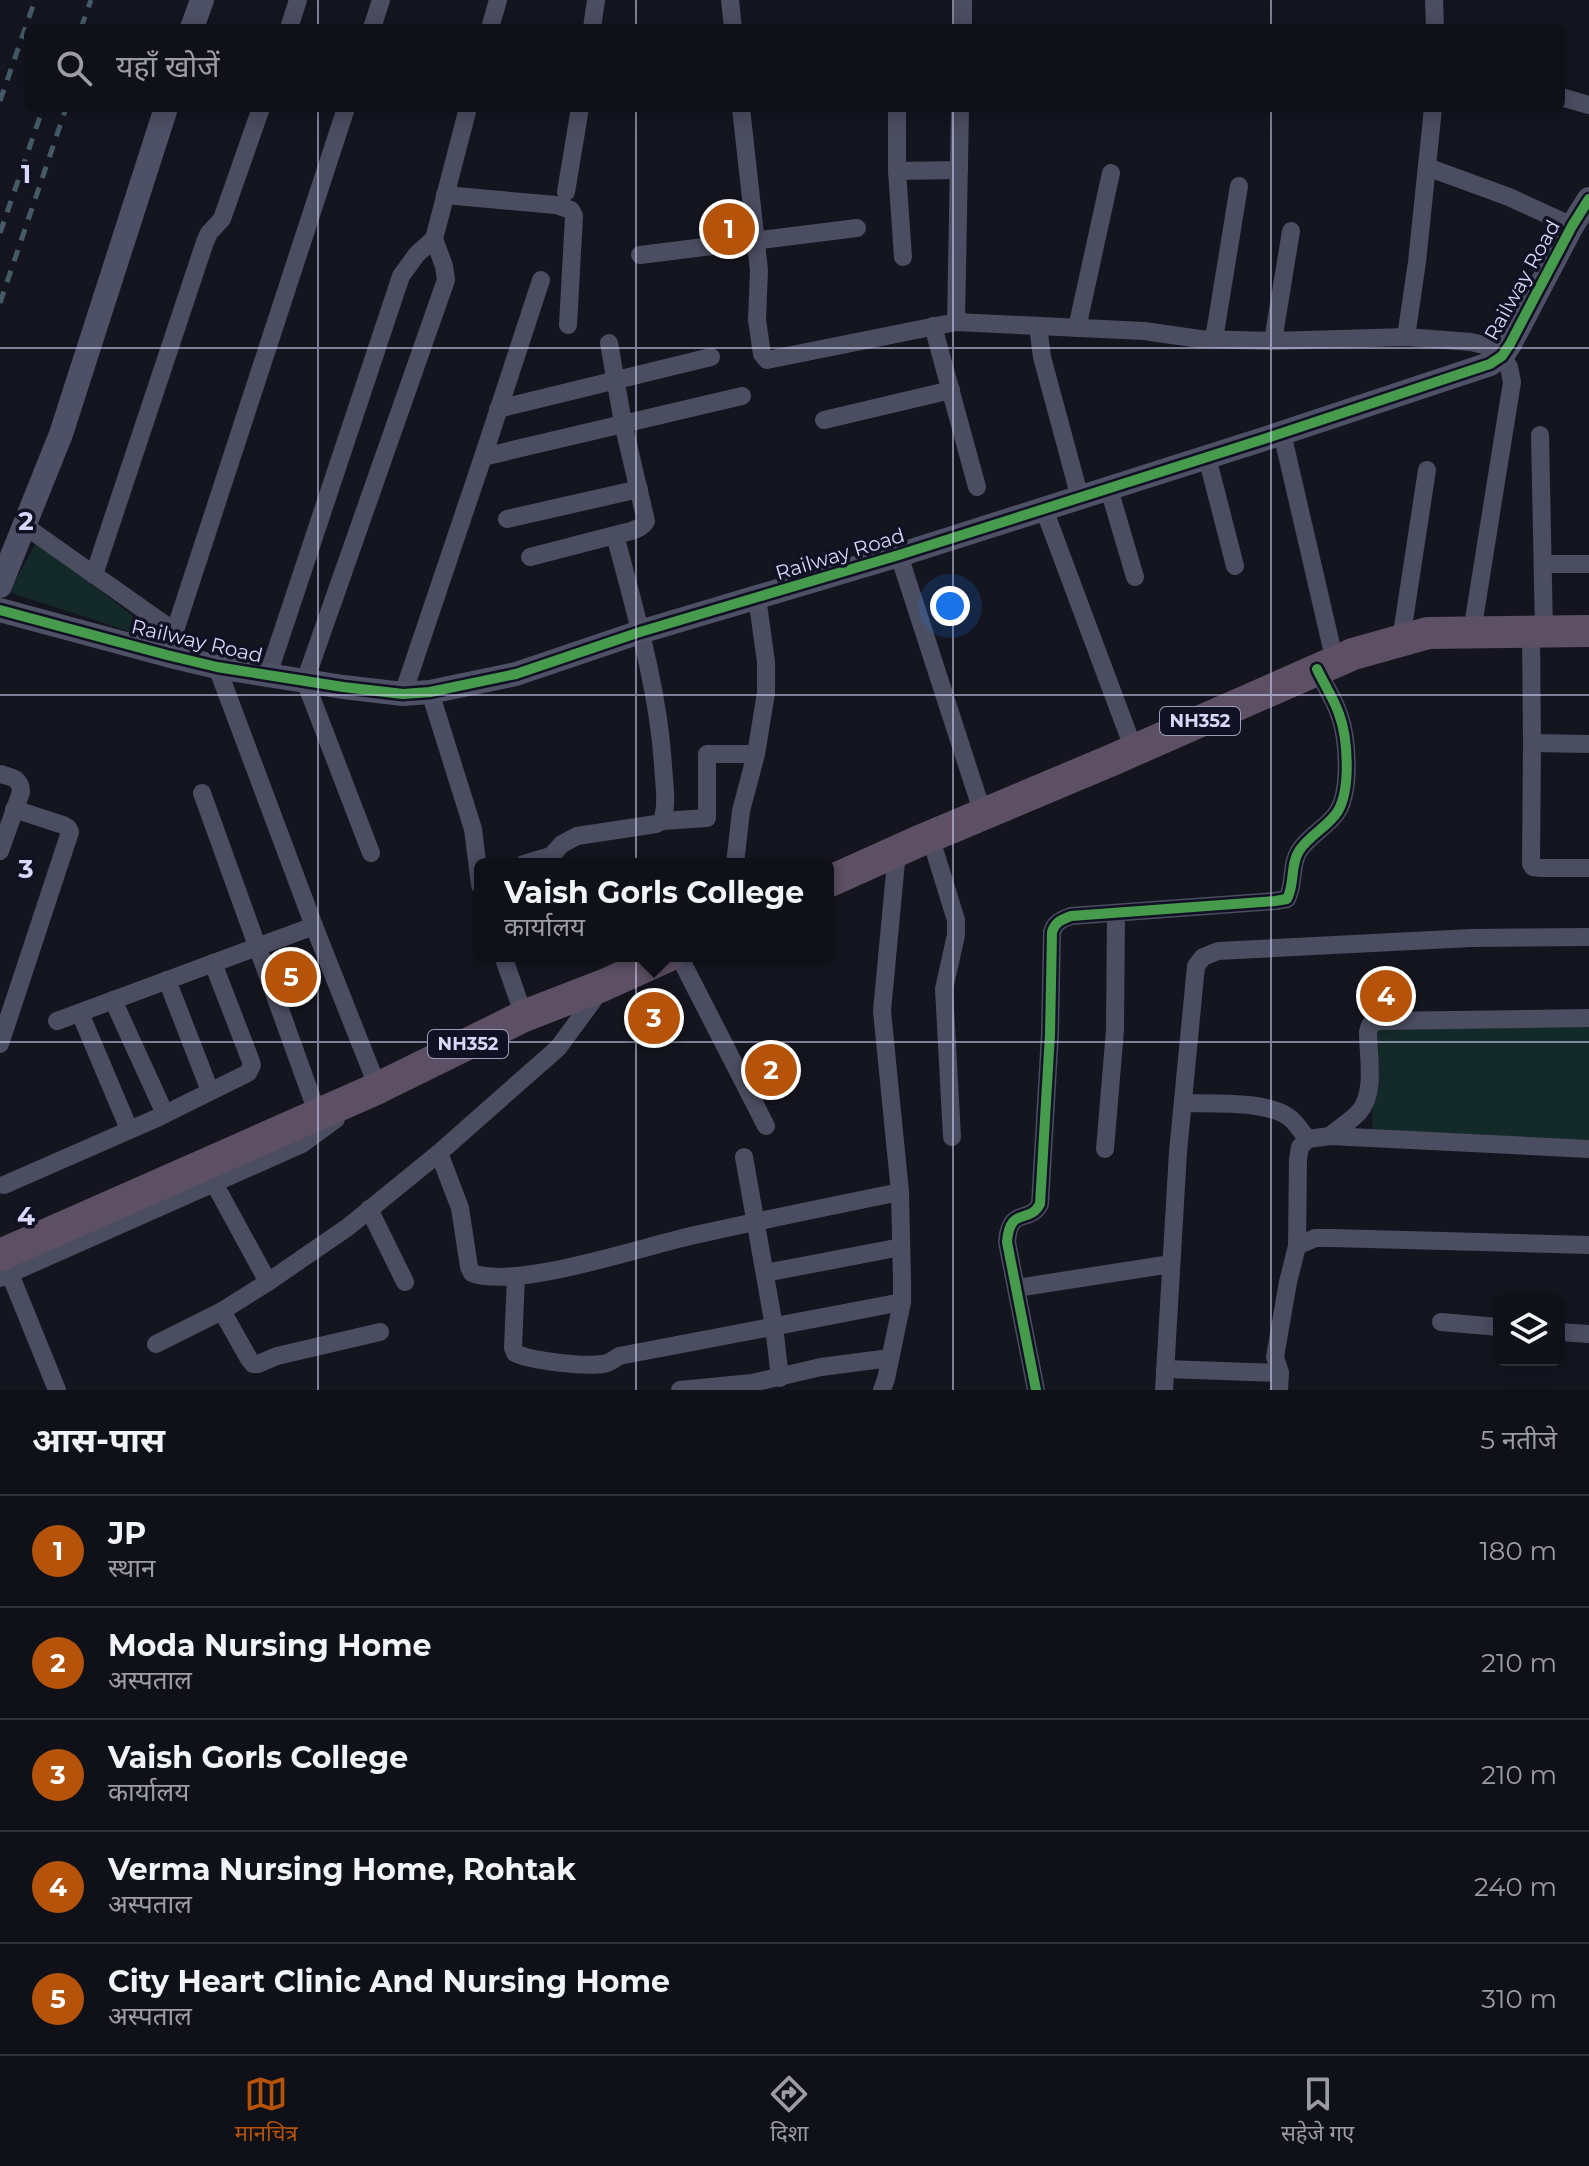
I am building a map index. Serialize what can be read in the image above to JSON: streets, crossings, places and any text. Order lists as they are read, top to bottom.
{
  "streets": {
    "highway": ["NH352"],
    "street": ["Railway Road"]
  },
  "page": {
    "search": "यहाँ खोजें",
    "pins": [
      "1",
      "5",
      "4",
      "3",
      "2"
    ],
    "popup": ["Vaish Gorls College", "कार्यालय"],
    "heading": ["आस-पास", "5 नतीजे"],
    "list": [
      {
        "mark": "1",
        "name": "JP",
        "note": "स्थान",
        "value": "180 m"
      },
      {
        "mark": "2",
        "name": "Moda Nursing Home",
        "note": "अस्पताल",
        "value": "210 m"
      },
      {
        "mark": "3",
        "name": "Vaish Gorls College",
        "note": "कार्यालय",
        "value": "210 m"
      },
      {
        "mark": "4",
        "name": "Verma Nursing Home, Rohtak",
        "note": "अस्पताल",
        "value": "240 m"
      },
      {
        "mark": "5",
        "name": "City Heart Clinic And Nursing Home",
        "note": "अस्पताल",
        "value": "310 m"
      }
    ],
    "nav": ["मानचित्र", "दिशा", "सहेजे गए"]
  },
  "grid": {
    "rows": [
      "1",
      "2",
      "3",
      "4"
    ]
  }
}
